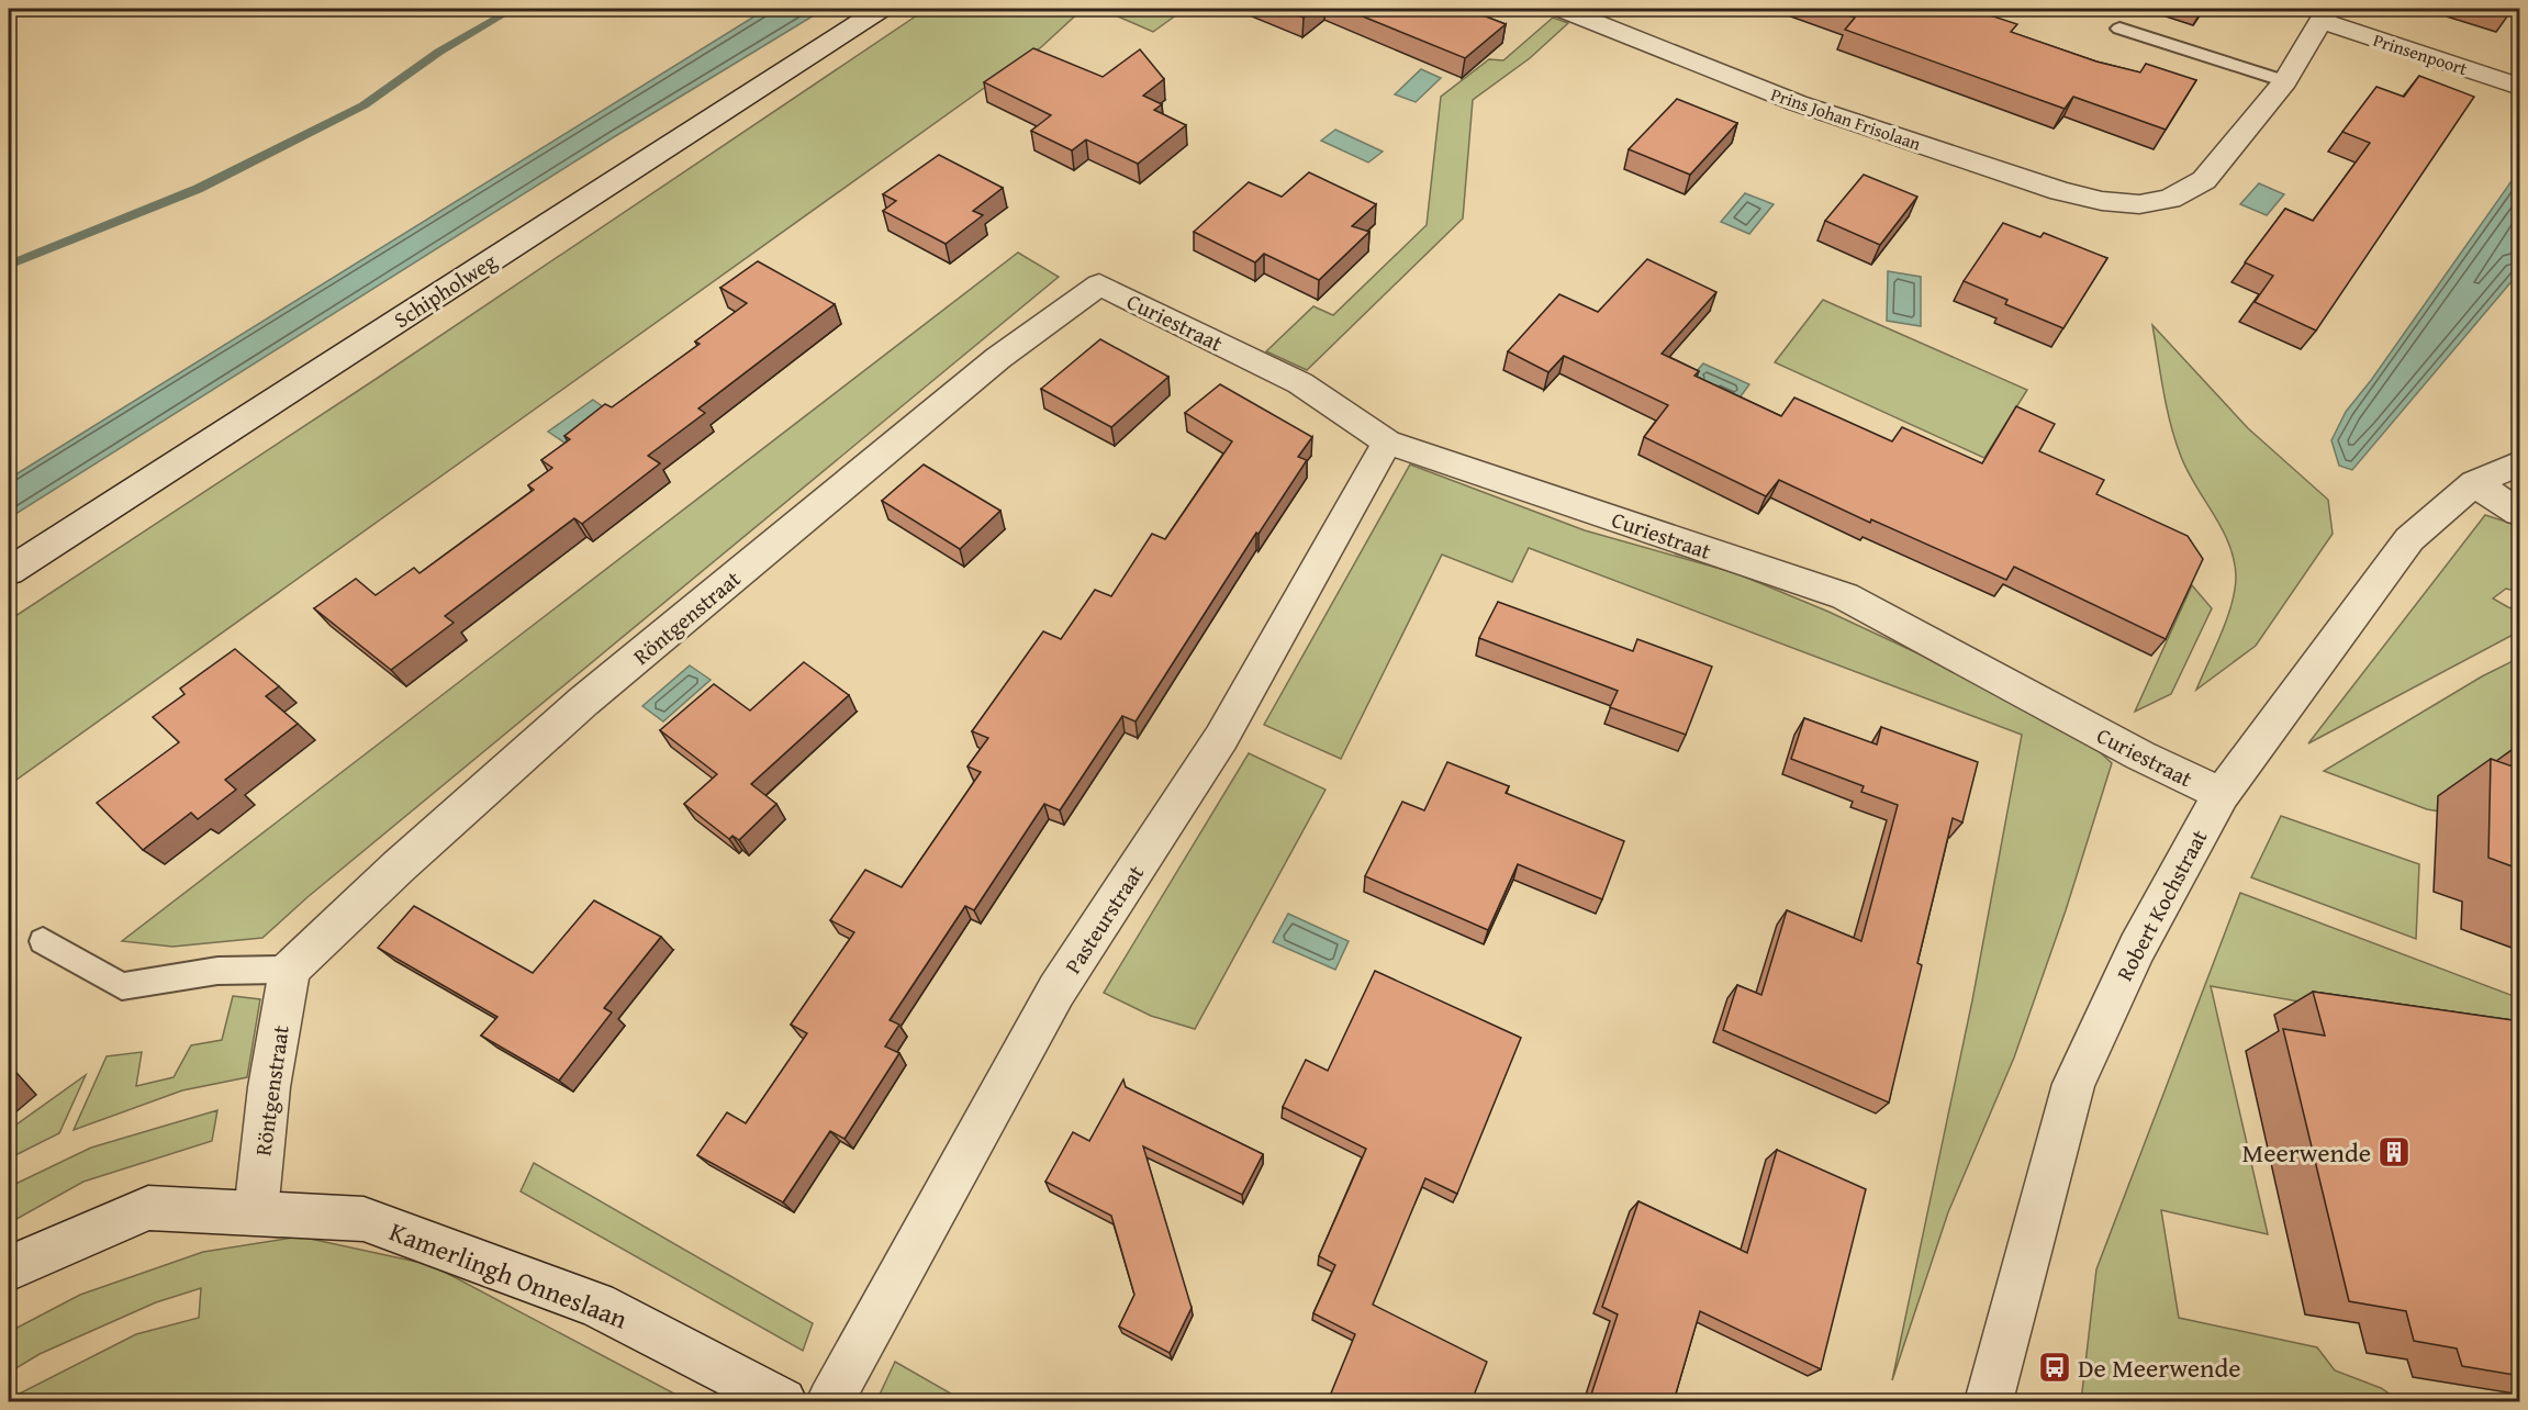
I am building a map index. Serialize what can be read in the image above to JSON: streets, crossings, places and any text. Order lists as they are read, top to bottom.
{
  "streets": {
    "street": [
      "Prinsenpoort",
      "Prins Johan Frisolaan",
      "Schipholweg",
      "Curiestraat",
      "Röntgenstraat",
      "Robert Kochstraat",
      "Pasteurstraat",
      "Kamerlingh Onneslaan"
    ]
  },
  "crossings": [
    ["Prinsenpoort", "Prins Johan Frisolaan"],
    ["Curiestraat", "Röntgenstraat"],
    ["Curiestraat", "Robert Kochstraat"],
    ["Curiestraat", "Pasteurstraat"],
    ["Röntgenstraat", "Kamerlingh Onneslaan"]
  ],
  "places": {
    "building": ["Meerwende"],
    "bus stop": ["De Meerwende"]
  }
}
